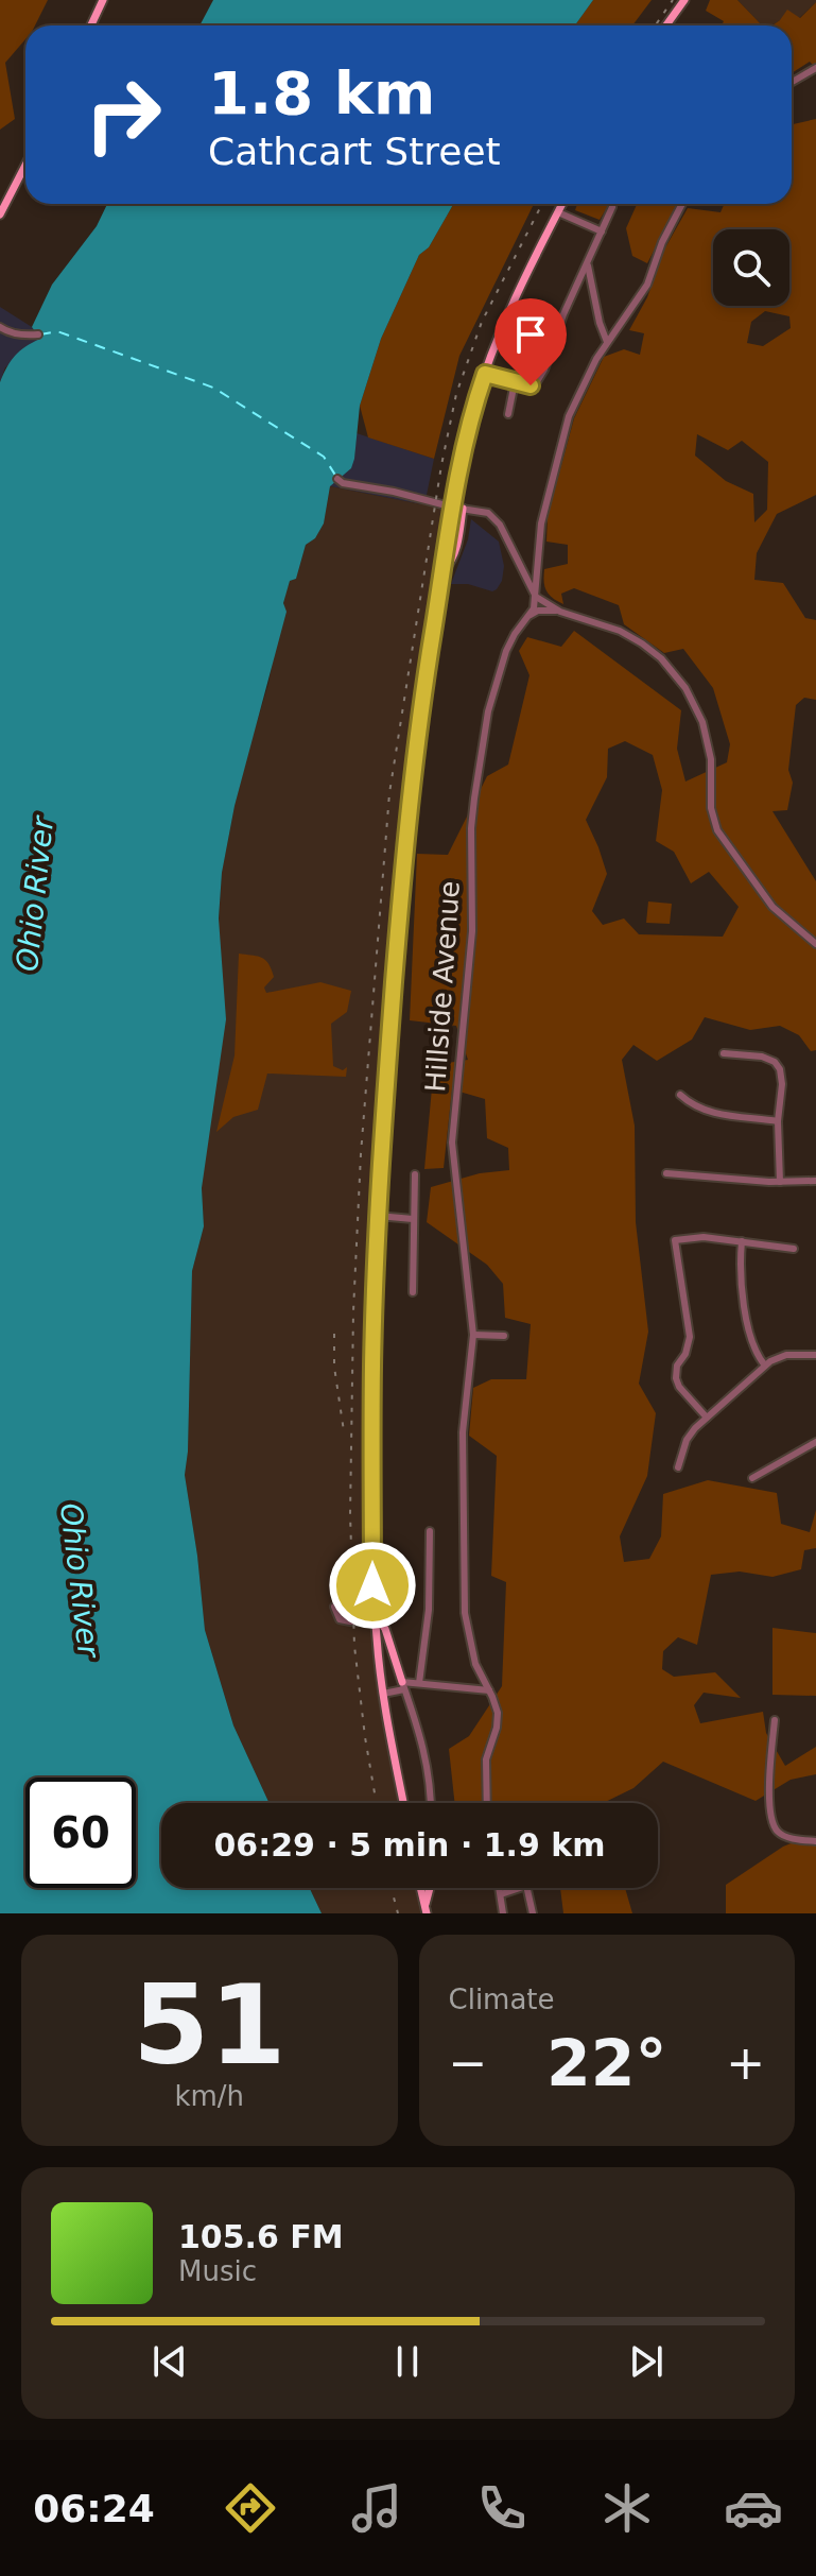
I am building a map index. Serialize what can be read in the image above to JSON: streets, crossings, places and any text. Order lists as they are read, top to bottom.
{
  "streets": {
    "street": ["Hillside Avenue"]
  },
  "water": ["Ohio River"],
  "page": {
    "turn": ["1.8 km", "Cathcart Street"],
    "limit": "60",
    "trip": "06:29 · 5 min · 1.9 km",
    "tile": [
      ["51", "km/h"],
      "Climate"
    ],
    "heat": ["−", "22°", "+"],
    "song": ["105.6 FM", "Music"],
    "tabs": "06:24"
  }
}
